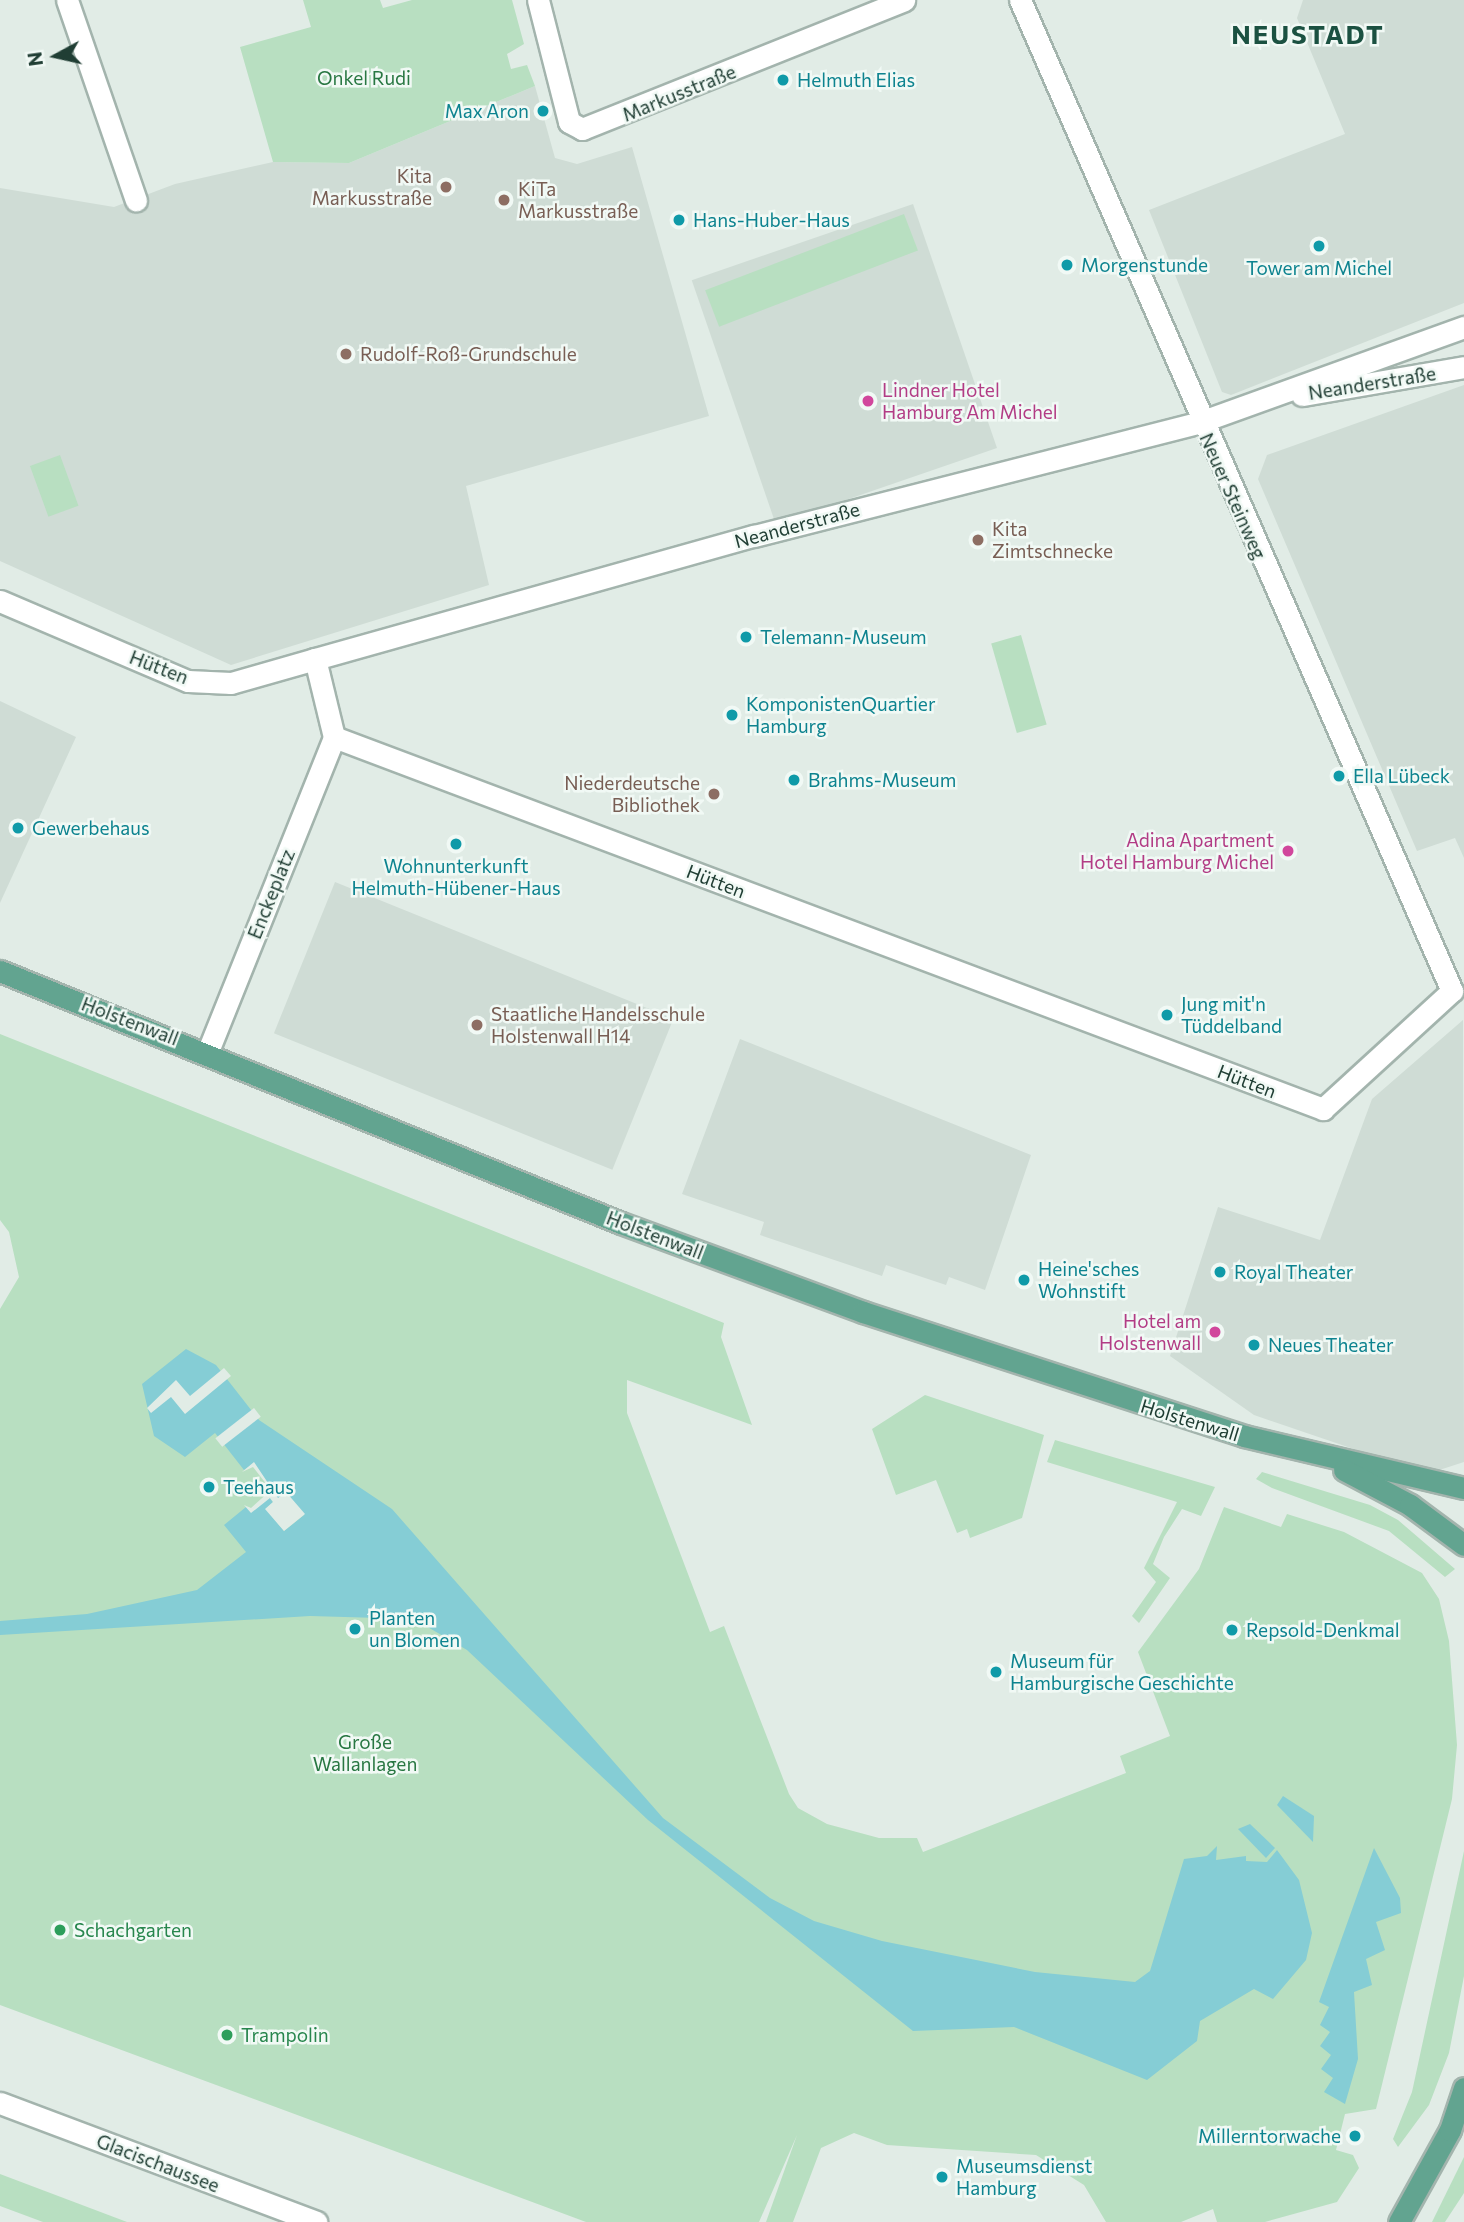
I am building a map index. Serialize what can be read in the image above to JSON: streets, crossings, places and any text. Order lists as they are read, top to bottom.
{
  "streets": {
    "main road": ["Holstenwall"],
    "street": [
      "Markusstraße",
      "Neanderstraße",
      "Neuer Steinweg",
      "Hütten",
      "Enckeplatz",
      "Glacischaussee"
    ]
  },
  "crossings": [
    ["Neanderstraße", "Neuer Steinweg"],
    ["Neanderstraße", "Hütten"],
    ["Neuer Steinweg", "Hütten"],
    ["Hütten", "Enckeplatz"],
    ["Enckeplatz", "Holstenwall"]
  ],
  "districts": ["NEUSTADT"],
  "parks": ["Onkel Rudi", "Große Wallanlagen"],
  "places": [
    "Helmuth Elias",
    "Max Aron",
    "Kita Markusstraße",
    "KiTa Markusstraße",
    "Hans-Huber-Haus",
    "Tower am Michel",
    "Morgenstunde",
    "Rudolf-Roß-Grundschule",
    "Lindner Hotel Hamburg Am Michel",
    "Kita Zimtschnecke",
    "Telemann-Museum",
    "KomponistenQuartier Hamburg",
    "Ella Lübeck",
    "Brahms-Museum",
    "Niederdeutsche Bibliothek",
    "Gewerbehaus",
    "Wohnunterkunft Helmuth-Hübener-Haus",
    "Adina Apartment Hotel Hamburg Michel",
    "Jung mit'n Tüddelband",
    "Staatliche Handelsschule Holstenwall H14",
    "Royal Theater",
    "Heine'sches Wohnstift",
    "Hotel am Holstenwall",
    "Neues Theater",
    "Teehaus",
    "Planten un Blomen",
    "Repsold-Denkmal",
    "Museum für Hamburgische Geschichte",
    "Schachgarten",
    "Trampolin",
    "Millerntorwache",
    "Museumsdienst Hamburg"
  ],
  "north": "left"
}
